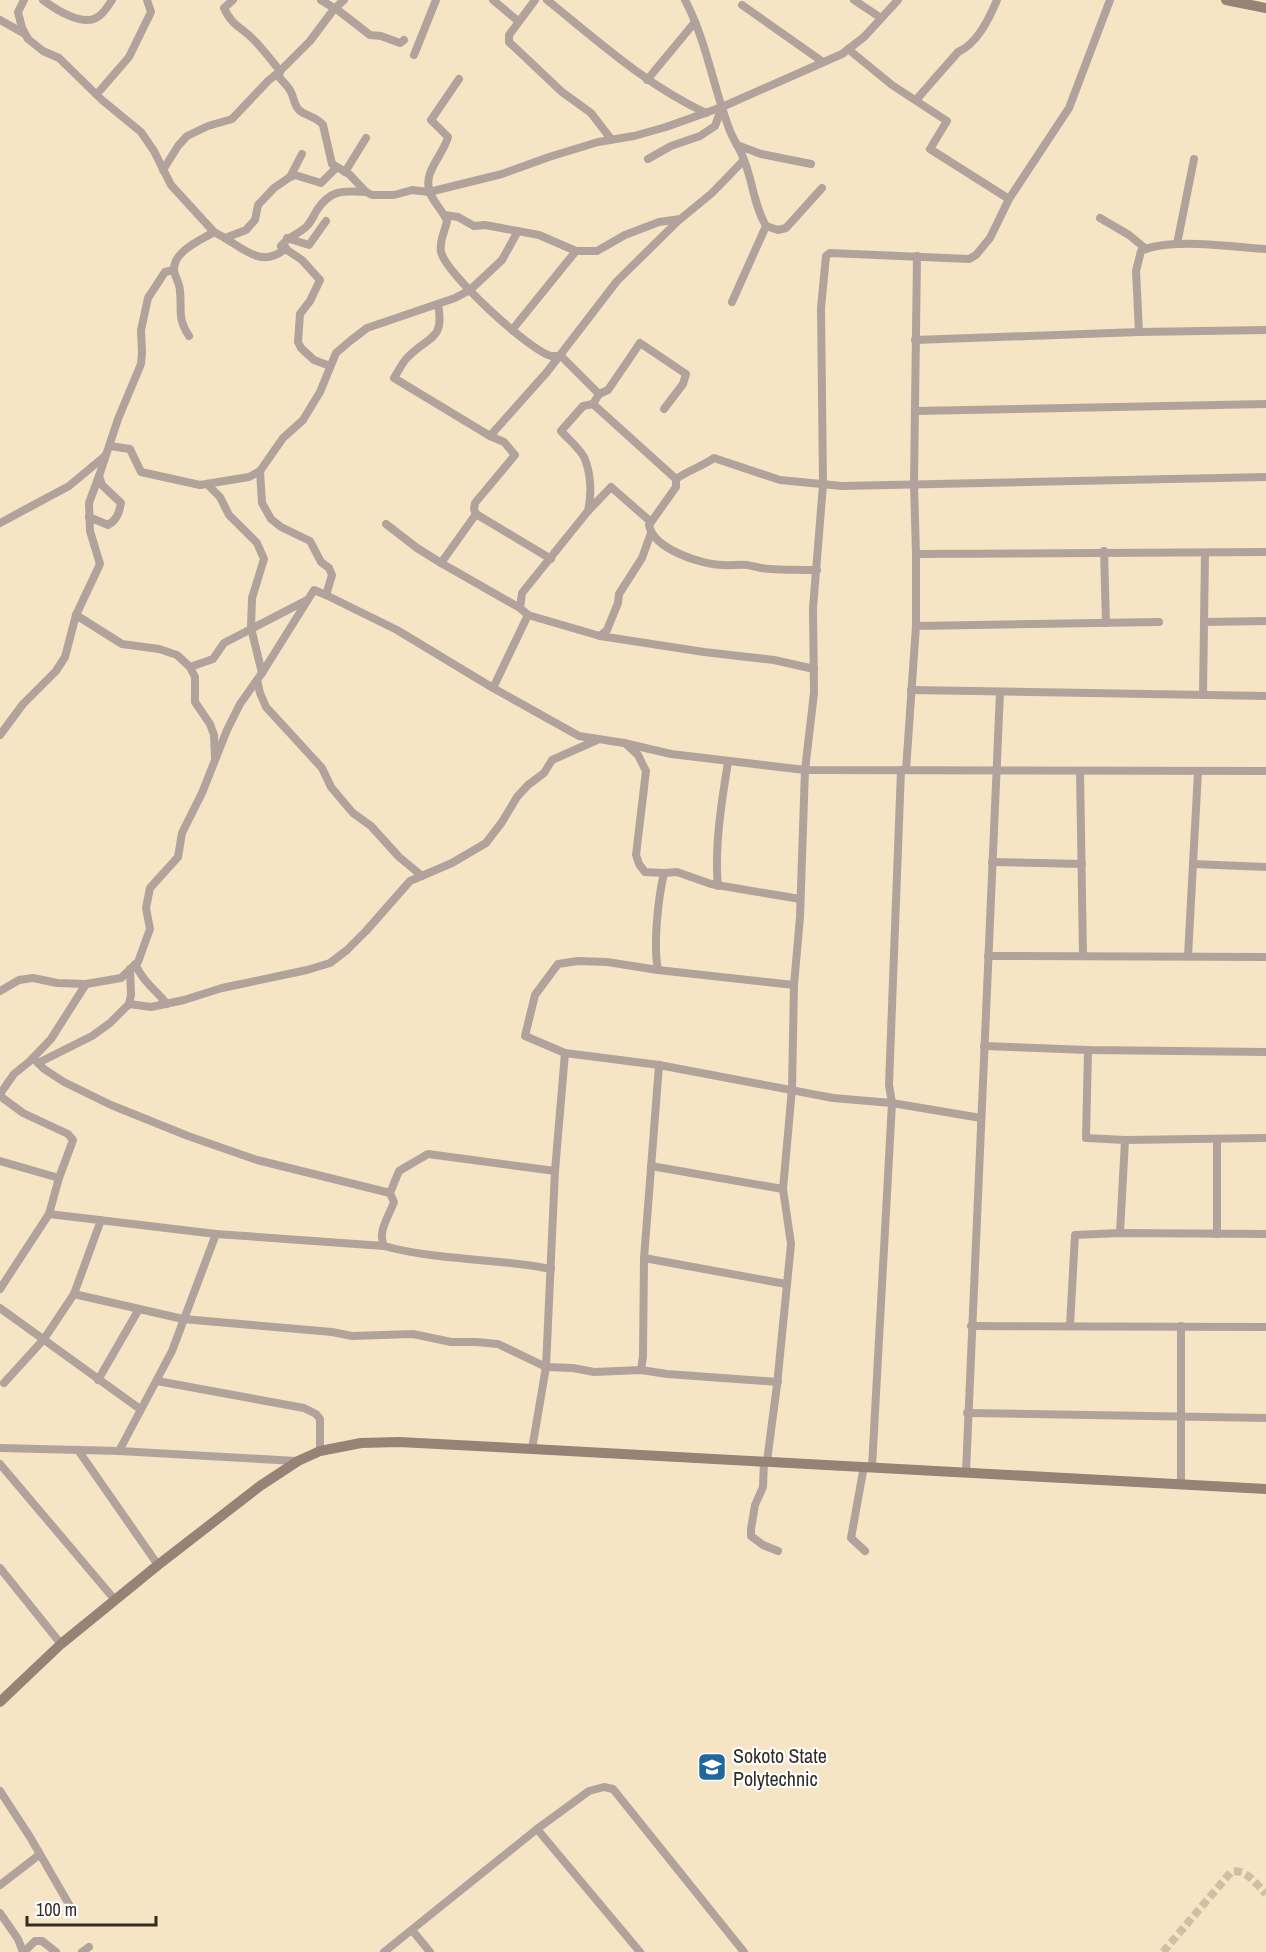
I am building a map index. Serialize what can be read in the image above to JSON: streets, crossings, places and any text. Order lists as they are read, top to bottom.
{
  "places": {
    "school or university": ["Sokoto State Polytechnic"]
  },
  "scale_bar": "100 m"
}
